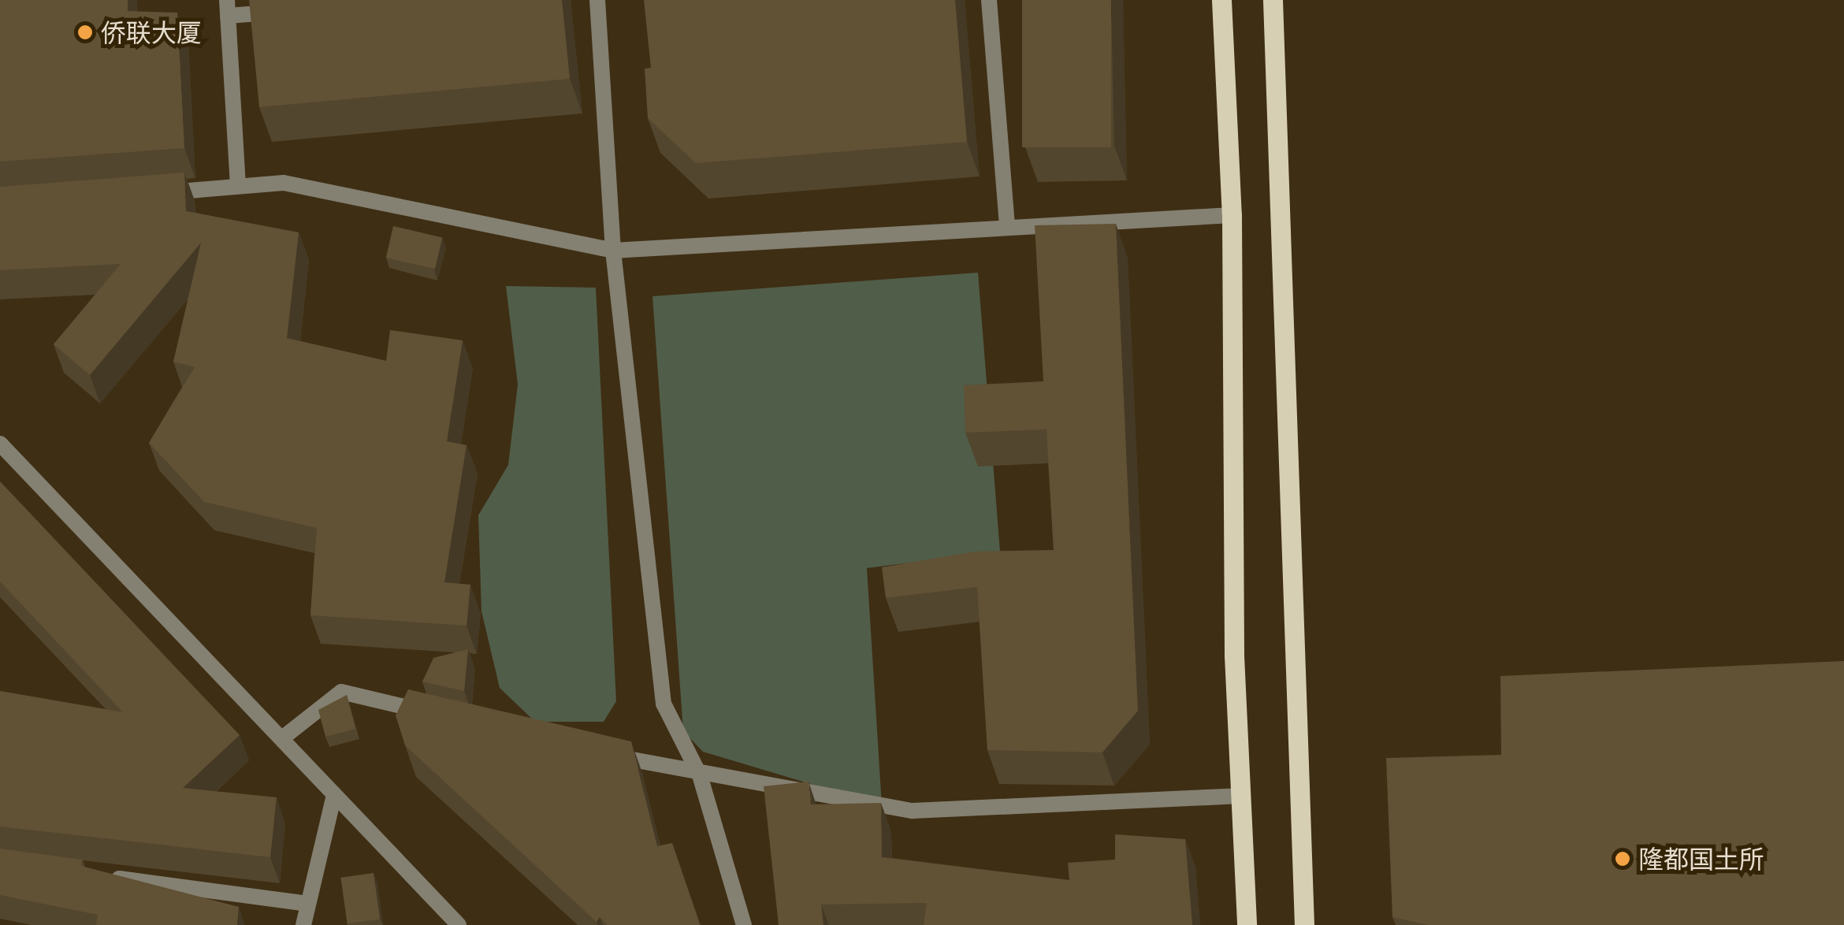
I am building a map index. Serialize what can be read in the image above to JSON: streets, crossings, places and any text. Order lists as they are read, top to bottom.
{
  "places": ["侨联大厦", "隆都国土所"]
}
